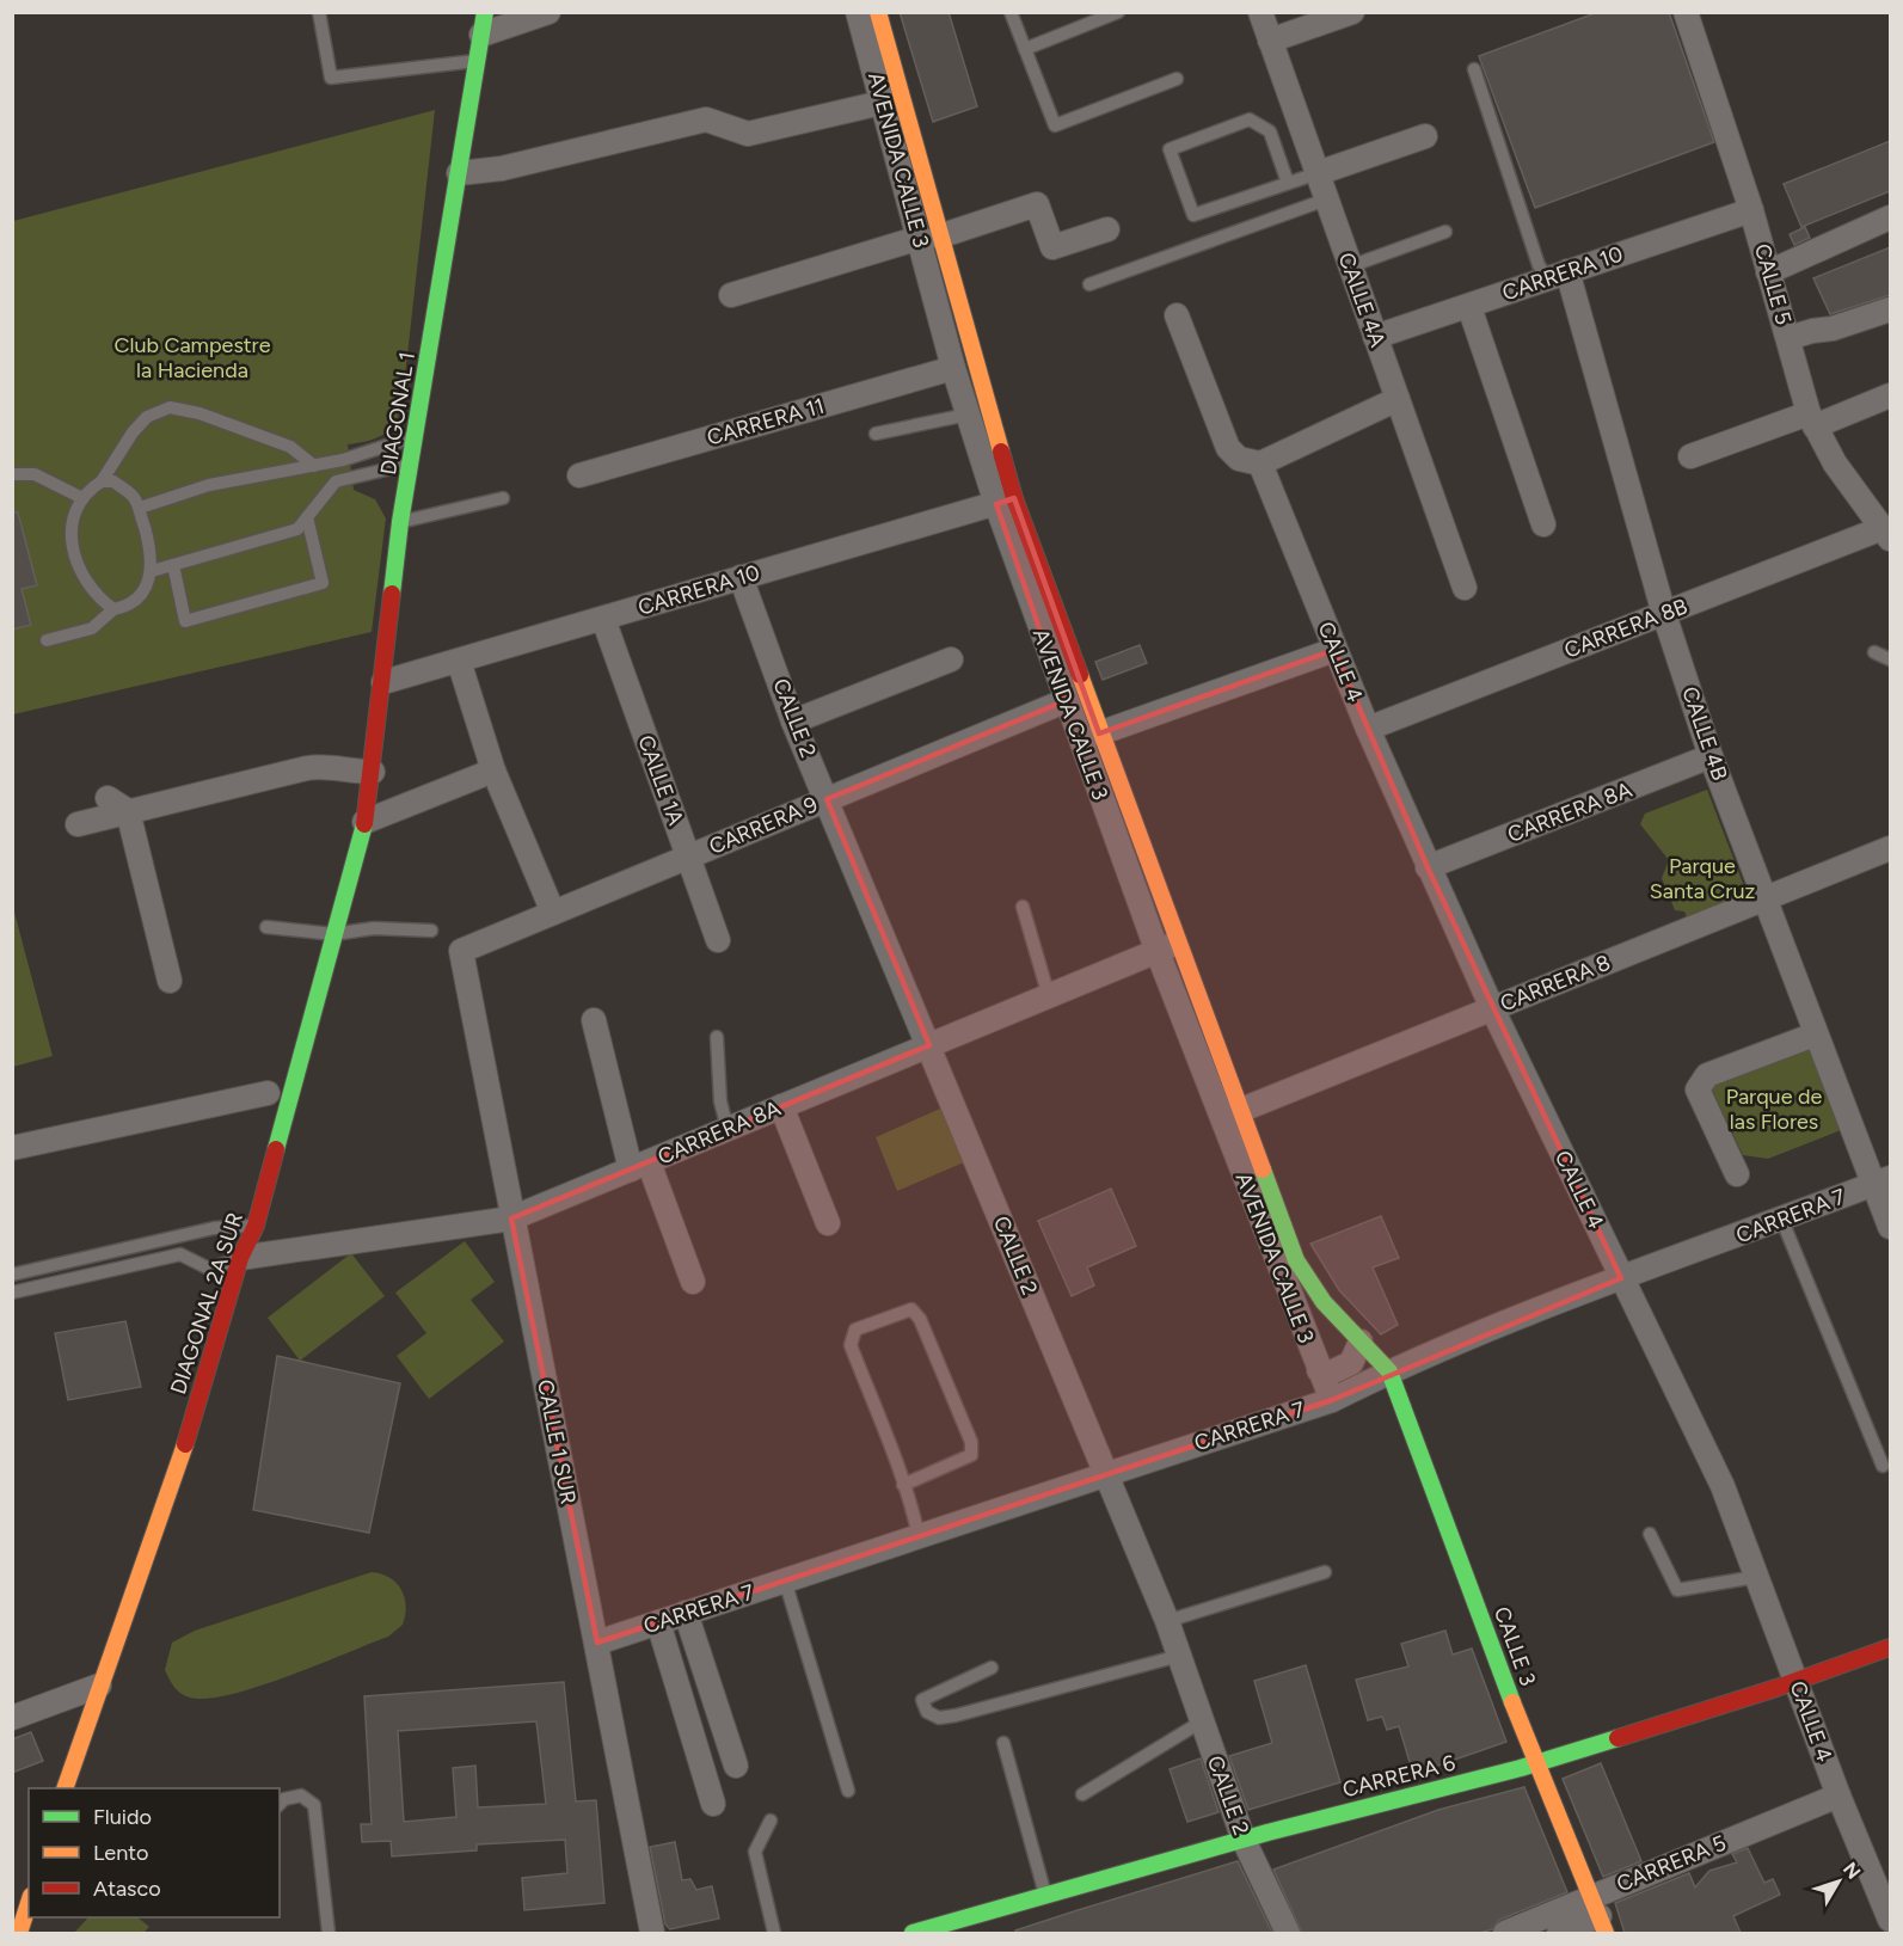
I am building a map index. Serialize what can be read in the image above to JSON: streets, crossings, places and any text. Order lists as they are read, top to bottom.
{
  "streets": {
    "main road": [
      "AVENIDA CALLE 3",
      "DIAGONAL 1",
      "DIAGONAL 2A SUR",
      "CALLE 3",
      "CARRERA 6"
    ],
    "street": [
      "CARRERA 10",
      "CALLE 5",
      "CALLE 4A",
      "CARRERA 11",
      "CARRERA 8B",
      "CALLE 4",
      "CALLE 2",
      "CALLE 4B",
      "CALLE 1A",
      "CARRERA 8A",
      "CARRERA 9",
      "CARRERA 8",
      "CARRERA 7",
      "CALLE 1 SUR",
      "CARRERA 5"
    ]
  },
  "crossings": [
    ["AVENIDA CALLE 3", "CARRERA 10"],
    ["AVENIDA CALLE 3", "CARRERA 11"],
    ["AVENIDA CALLE 3", "CARRERA 8A"],
    ["AVENIDA CALLE 3", "CARRERA 9"],
    ["AVENIDA CALLE 3", "CARRERA 8"],
    ["AVENIDA CALLE 3", "CARRERA 7"],
    ["AVENIDA CALLE 3", "CALLE 3"],
    ["CARRERA 10", "CALLE 5"],
    ["CARRERA 10", "CALLE 4A"],
    ["CARRERA 10", "DIAGONAL 1"],
    ["CARRERA 10", "CALLE 2"],
    ["CARRERA 10", "CALLE 4B"],
    ["CARRERA 10", "CALLE 1A"],
    ["CALLE 5", "CARRERA 8B"],
    ["DIAGONAL 1", "DIAGONAL 2A SUR"],
    ["CARRERA 8B", "CALLE 4"],
    ["CARRERA 8B", "CALLE 4B"],
    ["CALLE 4", "CARRERA 8A"],
    ["CALLE 4", "CARRERA 8"],
    ["CALLE 4", "CARRERA 7"],
    ["CALLE 4", "CARRERA 6"],
    ["CALLE 4", "CARRERA 5"],
    ["CALLE 2", "CARRERA 8A"],
    ["CALLE 2", "CARRERA 9"],
    ["CALLE 2", "CARRERA 7"],
    ["CALLE 2", "CARRERA 6"],
    ["CALLE 4B", "CARRERA 8A"],
    ["CALLE 4B", "CARRERA 8"],
    ["CALLE 4B", "CARRERA 7"],
    ["CALLE 1A", "CARRERA 9"],
    ["CARRERA 8A", "DIAGONAL 2A SUR"],
    ["CARRERA 8A", "CALLE 1 SUR"],
    ["CARRERA 9", "CALLE 1 SUR"],
    ["CARRERA 7", "CALLE 1 SUR"],
    ["CARRERA 7", "CALLE 3"],
    ["CALLE 3", "CARRERA 6"],
    ["CALLE 3", "CARRERA 5"]
  ],
  "parks": ["Club Campestre la Hacienda", "Parque Santa Cruz", "Parque de las Flores"],
  "legend": ["Fluido", "Lento", "Atasco"],
  "north": "top right"
}
